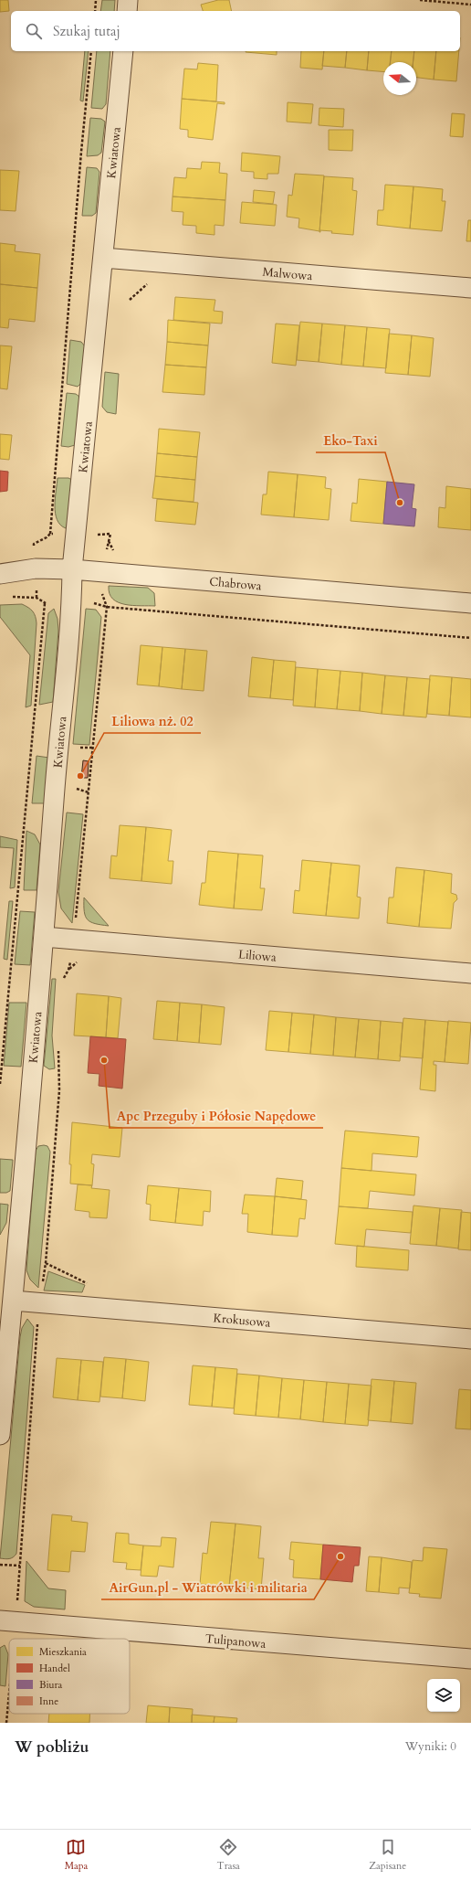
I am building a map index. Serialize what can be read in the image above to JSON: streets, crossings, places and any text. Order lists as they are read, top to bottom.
{
  "streets": {
    "street": [
      "Kwiatowa",
      "Malwowa",
      "Chabrowa",
      "Liliowa",
      "Krokusowa",
      "Tulipanowa"
    ]
  },
  "crossings": [
    ["Kwiatowa", "Malwowa"],
    ["Kwiatowa", "Chabrowa"],
    ["Kwiatowa", "Liliowa"],
    ["Kwiatowa", "Krokusowa"]
  ],
  "places": [
    "Eko-Taxi",
    "Liliowa nż. 02",
    "Apc Przeguby i Półosie Napędowe",
    "AirGun.pl - Wiatrówki i militaria"
  ],
  "legend": [
    "Mieszkania",
    "Handel",
    "Biura",
    "Inne"
  ],
  "north": "left",
  "page": {
    "search": "Szukaj tutaj",
    "heading": ["W pobliżu", "Wyniki: 0"],
    "nav": ["Mapa", "Trasa", "Zapisane"]
  }
}
